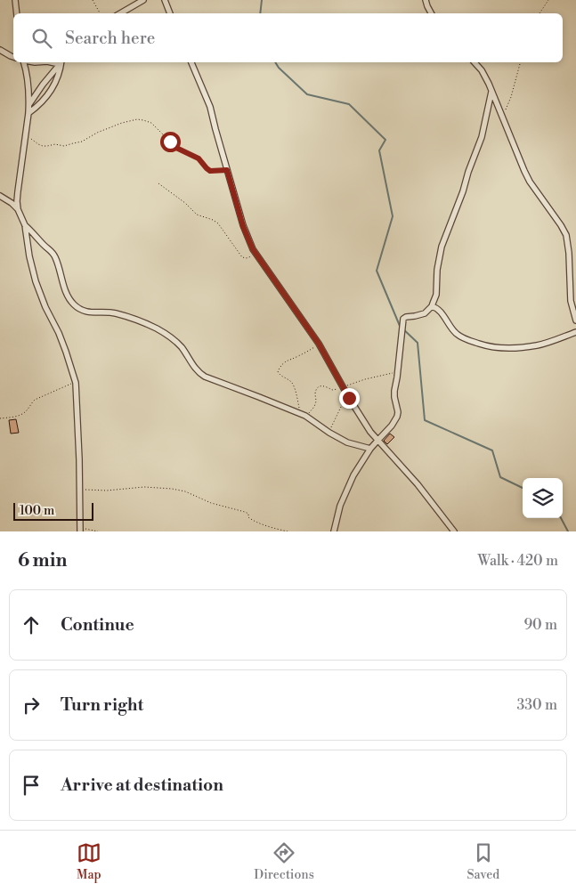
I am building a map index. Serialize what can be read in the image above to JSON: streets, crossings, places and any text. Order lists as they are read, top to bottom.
{
  "scale_bar": "100 m",
  "page": {
    "search": "Search here",
    "scale": "100 m",
    "heading": ["6 min", "Walk · 420 m"],
    "list": [
      ["Continue", "90 m"],
      ["Turn right", "330 m"],
      "Arrive at destination"
    ],
    "nav": ["Map", "Directions", "Saved"]
  }
}
